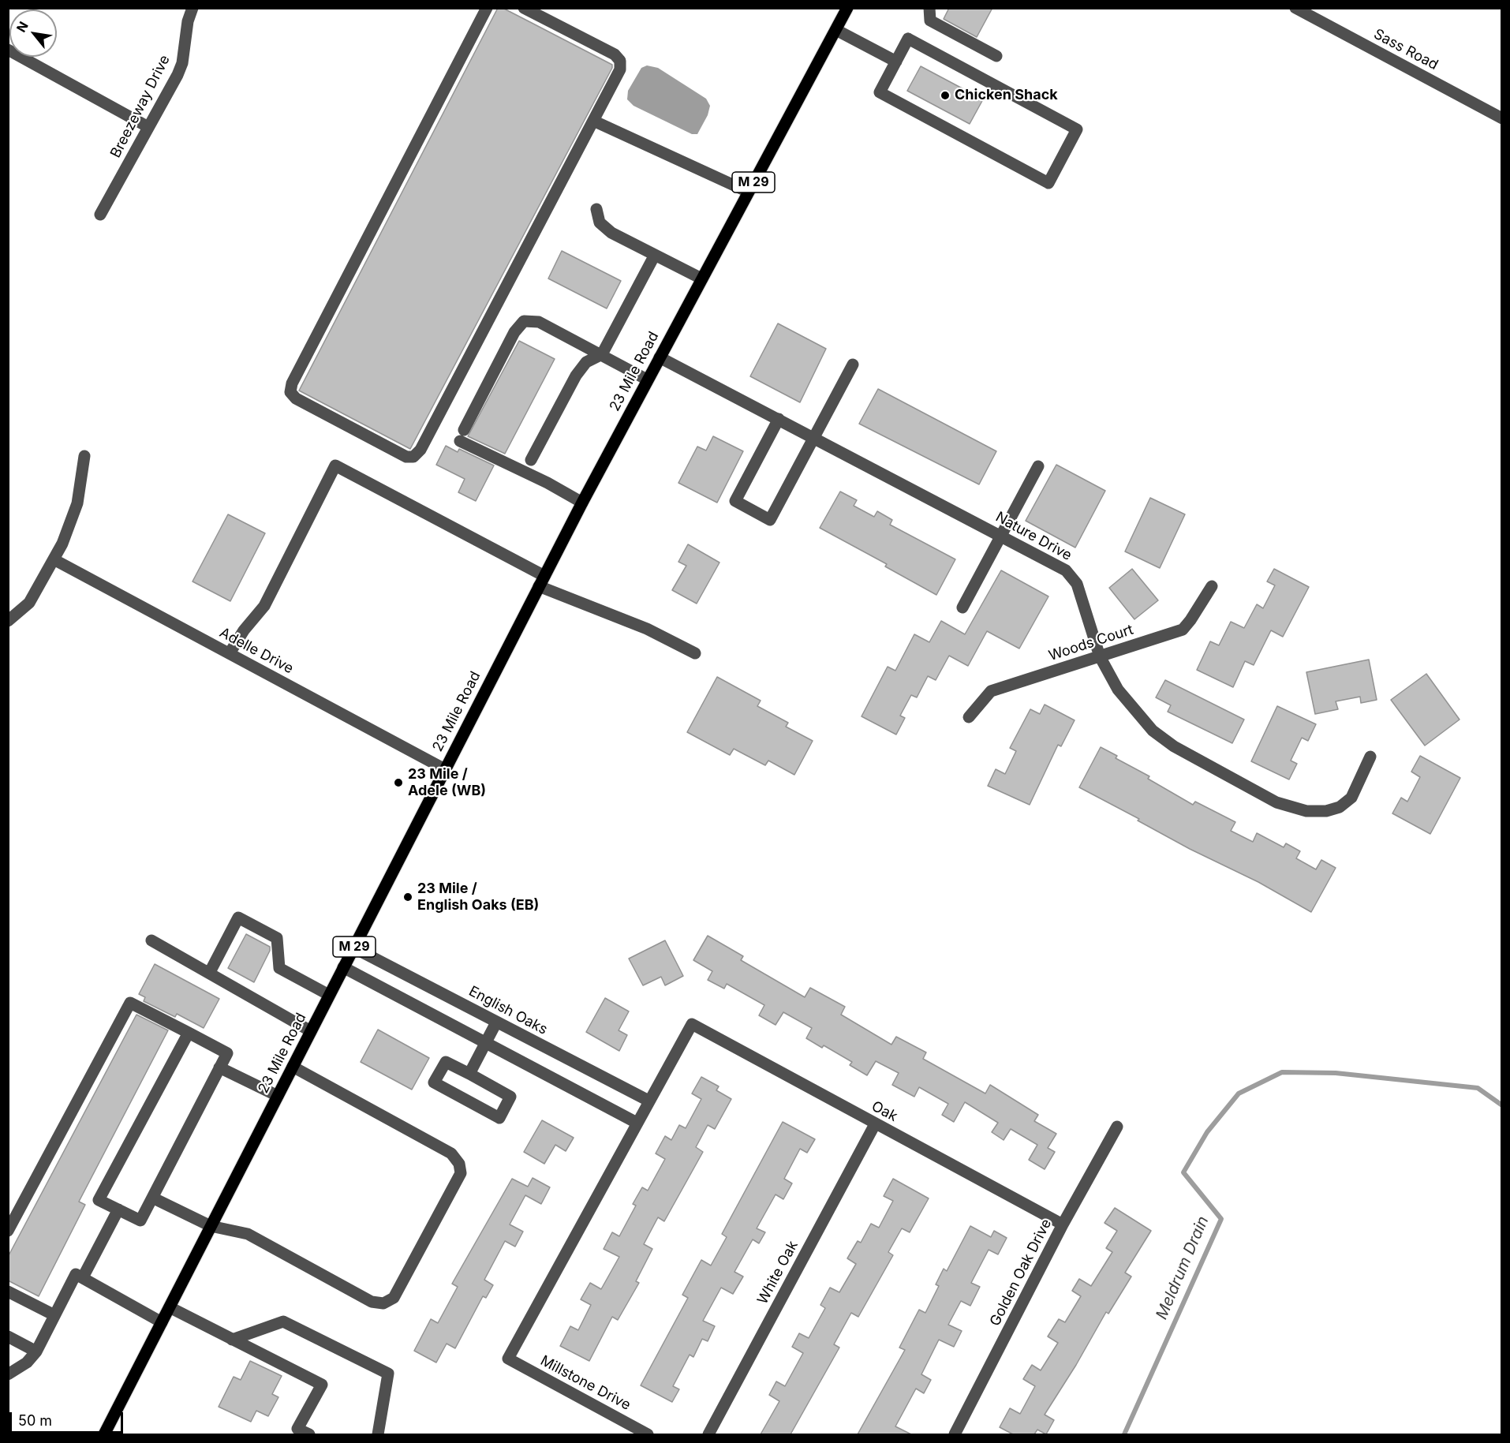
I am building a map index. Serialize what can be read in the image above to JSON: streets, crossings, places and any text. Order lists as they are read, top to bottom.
{
  "streets": {
    "main road": ["M 29", "23 Mile Road"],
    "street": [
      "Sass Road",
      "Breezeway Drive",
      "Nature Drive",
      "Woods Court",
      "Adelle Drive",
      "English Oaks",
      "Oak",
      "White Oak",
      "Golden Oak Drive",
      "Millstone Drive"
    ]
  },
  "crossings": [
    ["23 Mile Road", "Nature Drive"],
    ["23 Mile Road", "Adelle Drive"],
    ["23 Mile Road", "English Oaks"],
    ["Nature Drive", "Woods Court"],
    ["English Oaks", "Oak"],
    ["Oak", "White Oak"],
    ["Oak", "Golden Oak Drive"]
  ],
  "water": ["Meldrum Drain"],
  "places": ["Chicken Shack", "23 Mile / Adele (WB)", "23 Mile / English Oaks (EB)"],
  "scale_bar": "50 m",
  "north": "top left"
}
